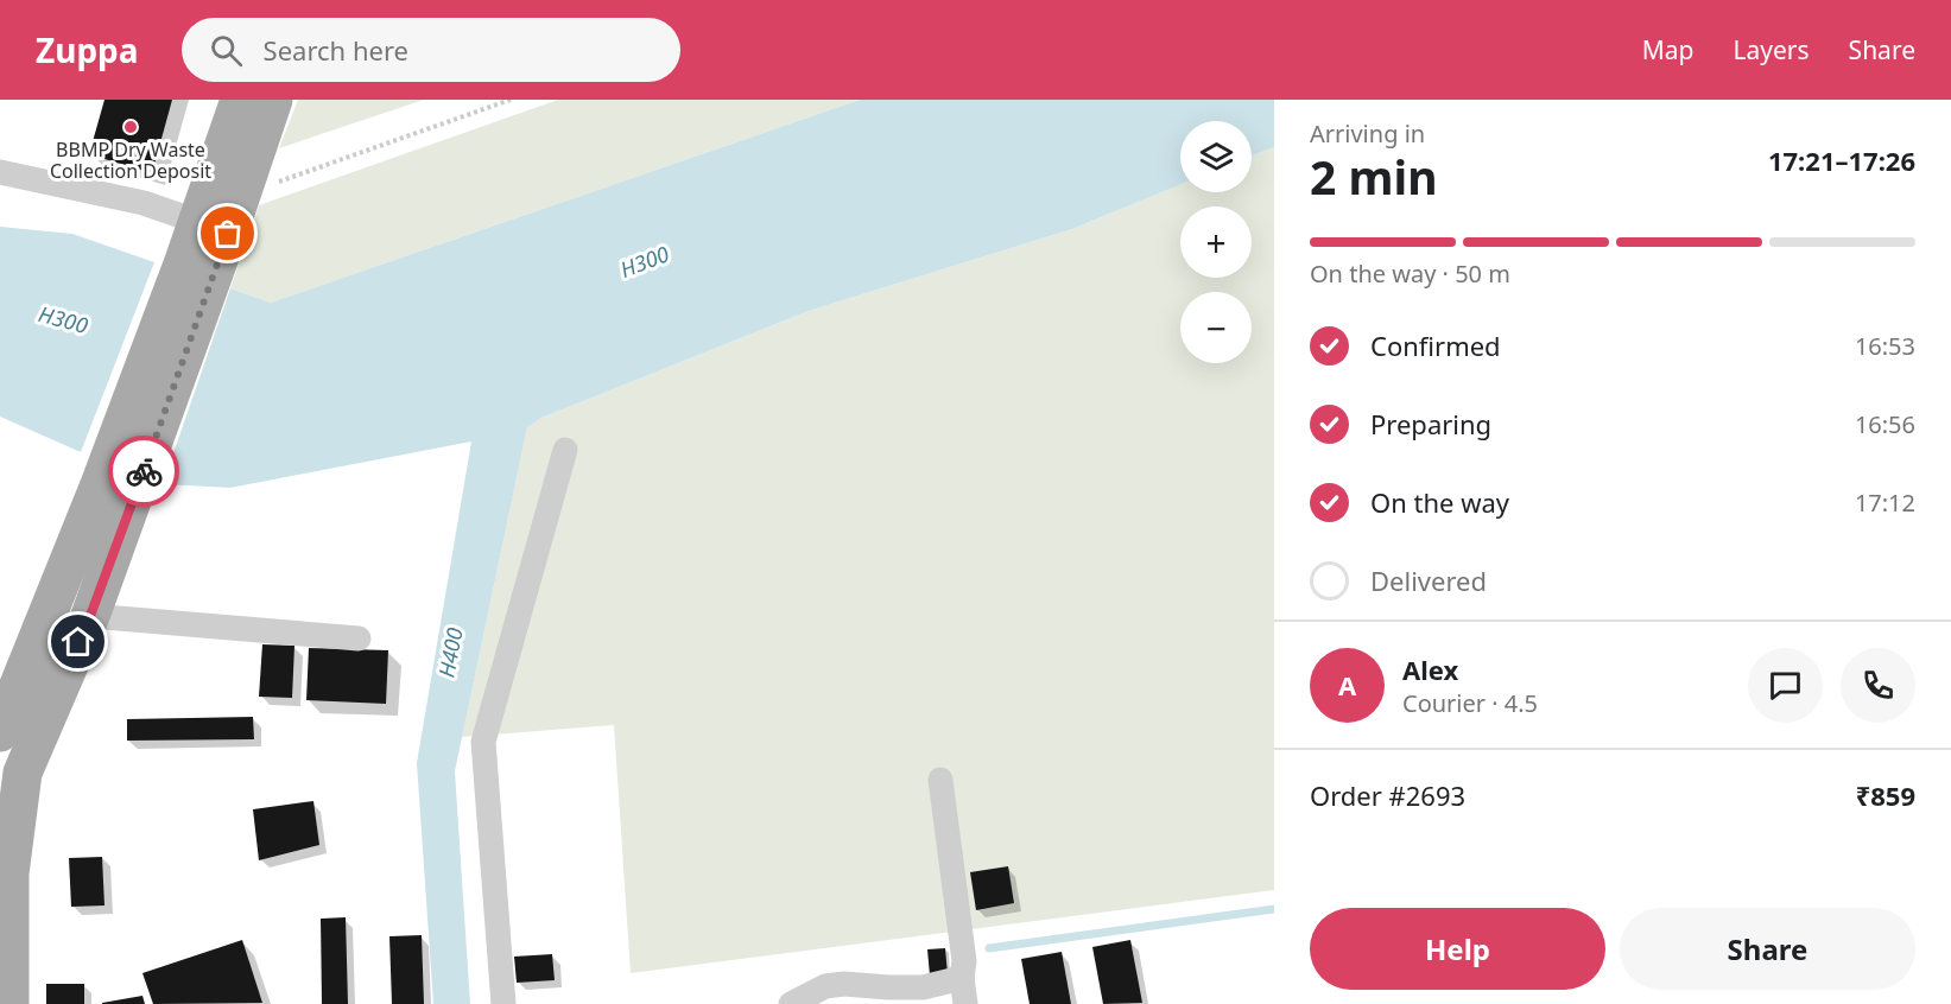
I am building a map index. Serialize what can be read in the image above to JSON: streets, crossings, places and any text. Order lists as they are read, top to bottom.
{
  "water": ["H300", "H400"],
  "places": ["BBMP Dry Waste Collection Deposit"],
  "page": {
    "header": "Zuppa",
    "search": "Search here",
    "nav": ["Map", "Layers", "Share"],
    "heading": ["2 min", "Arriving in", "17:21–17:26"],
    "panel": [
      "Alex",
      "Courier · 4.5",
      "Order #2693",
      "₹859"
    ],
    "map_buttons": ["+", "−"],
    "bar": "On the way · 50 m",
    "list": [
      ["Confirmed", "16:53"],
      ["Preparing", "16:56"],
      ["On the way", "17:12"],
      "Delivered"
    ],
    "round": "A",
    "buttons": ["Help", "Share"]
  }
}
